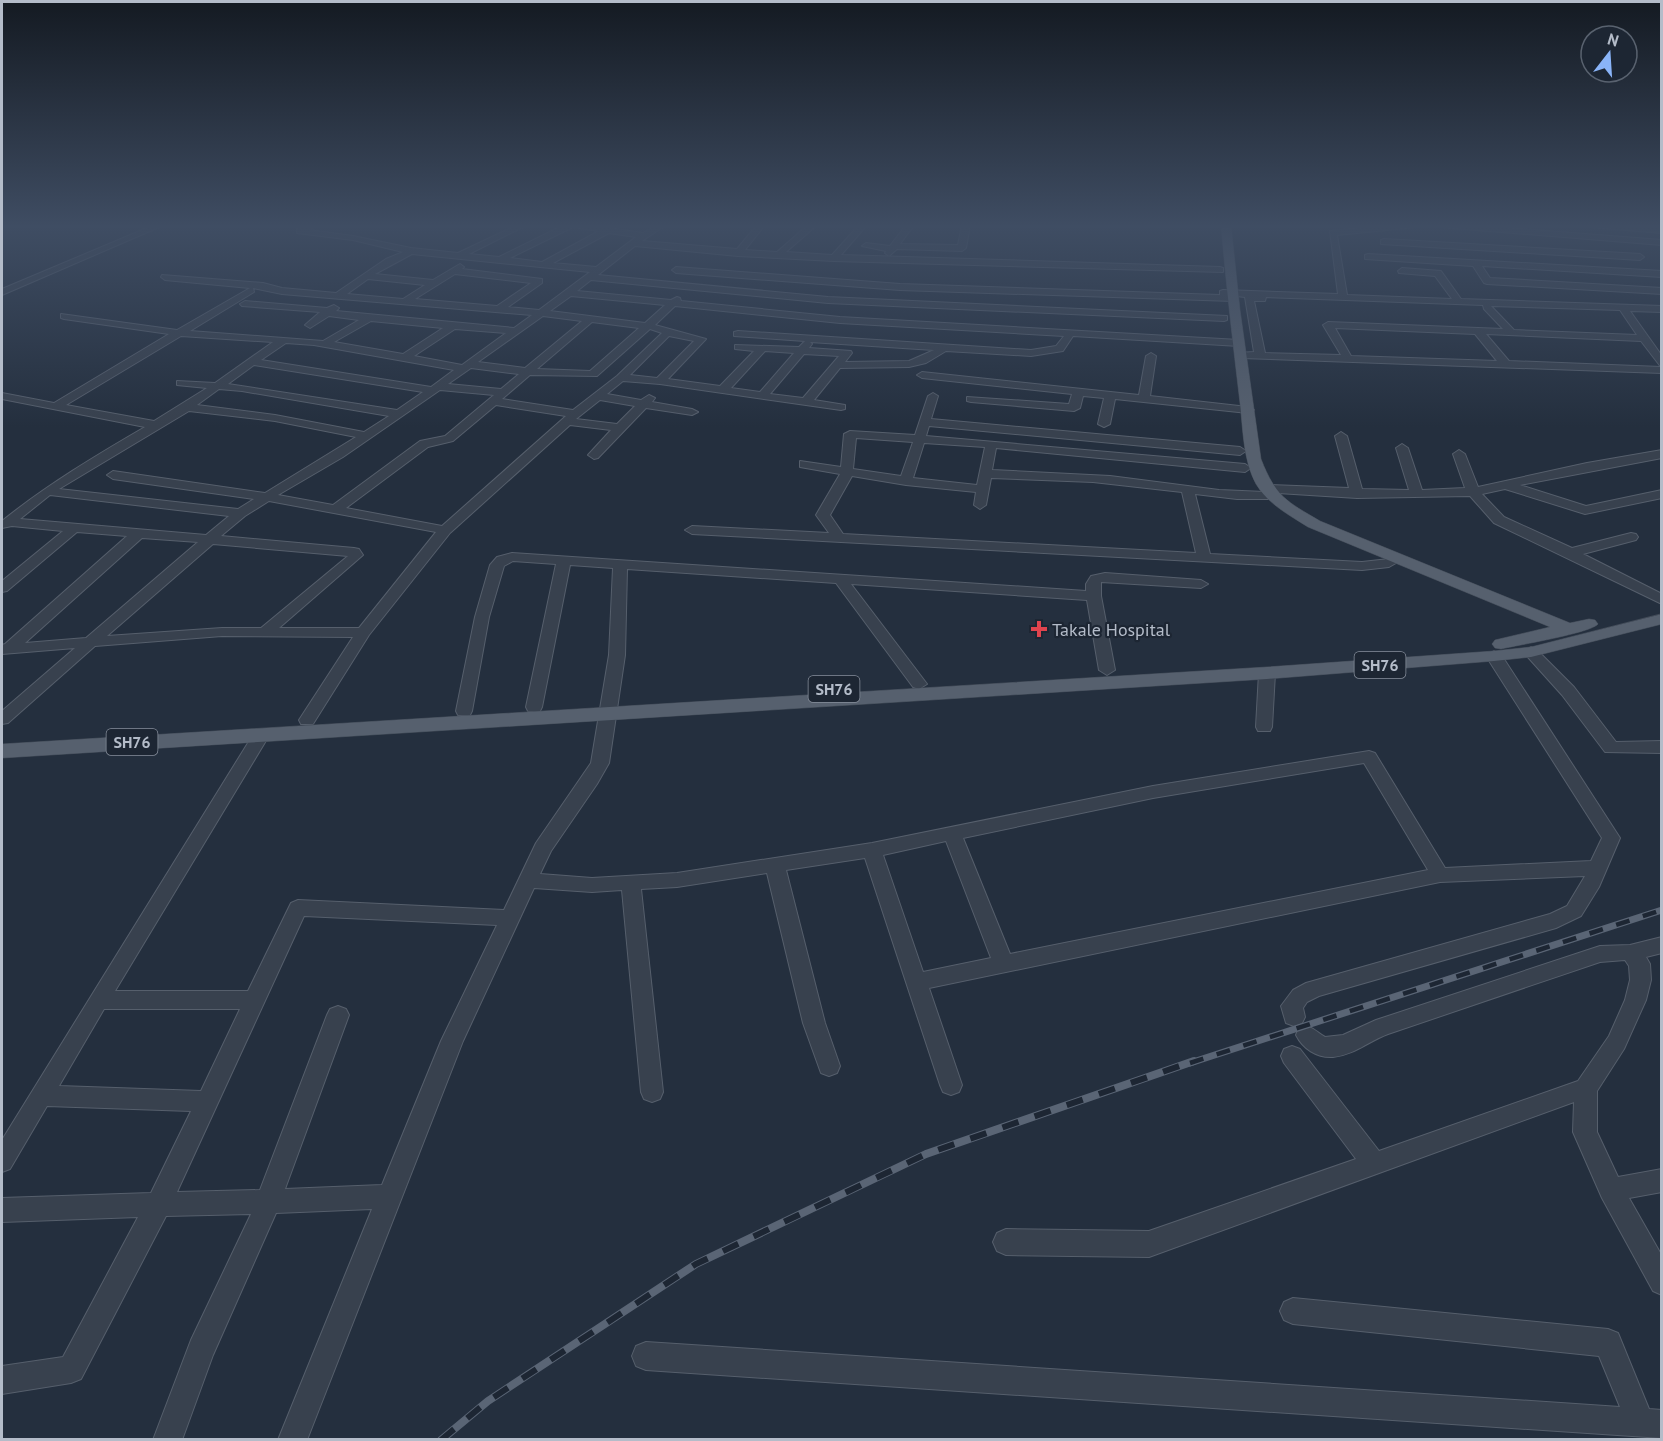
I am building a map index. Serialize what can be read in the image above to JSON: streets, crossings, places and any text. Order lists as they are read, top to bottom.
{
  "streets": {
    "main road": ["SH76"]
  },
  "places": {
    "health": ["Takale Hospital"]
  },
  "north": "top"
}
